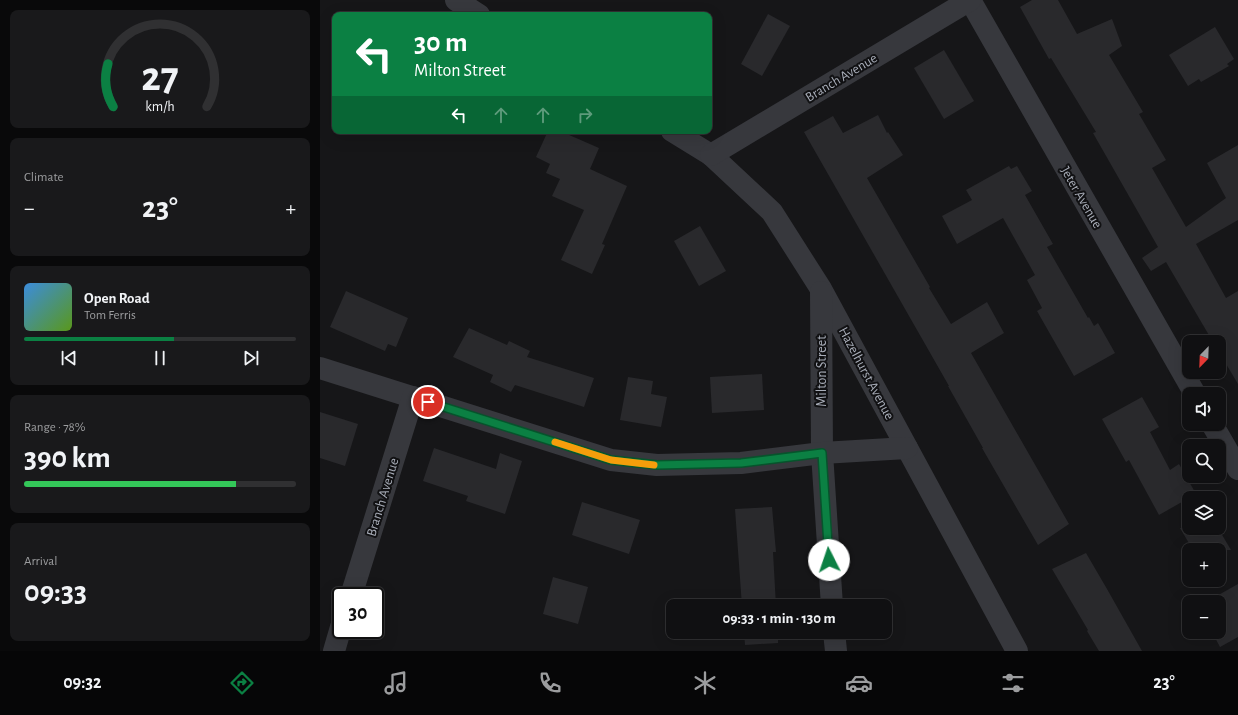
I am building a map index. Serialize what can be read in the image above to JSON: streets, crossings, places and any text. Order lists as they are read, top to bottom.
{
  "streets": {
    "street": [
      "Branch Avenue",
      "Jeter Avenue",
      "Milton Street",
      "Hazelhurst Avenue"
    ]
  },
  "crossings": [
    ["Branch Avenue", "Jeter Avenue"],
    ["Branch Avenue", "Hazelhurst Avenue"],
    ["Milton Street", "Hazelhurst Avenue"]
  ],
  "north": "bottom left",
  "page": {
    "turn": ["30 m", "Milton Street"],
    "tile": [
      "Climate",
      ["Range · 78%", "390 km"],
      ["Arrival", "09:33"]
    ],
    "heat": ["−", "23°", "+"],
    "song": ["Open Road", "Tom Ferris"],
    "map_buttons": ["+", "−"],
    "limit": "30",
    "trip": "09:33 · 1 min · 130 m",
    "tabs": ["09:32", "23°"],
    "gauge": ["27", "km/h"]
  }
}
